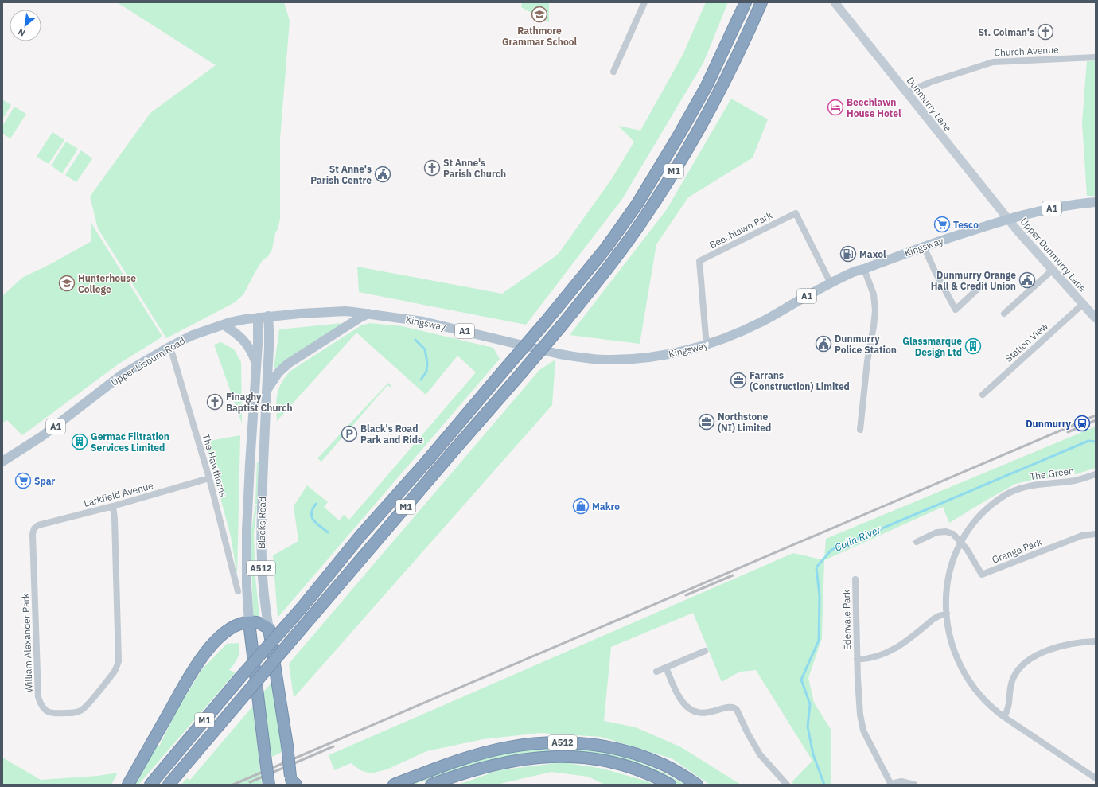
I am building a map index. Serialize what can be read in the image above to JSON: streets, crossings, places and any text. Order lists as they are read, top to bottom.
{
  "streets": {
    "highway": ["M1", "Blacks Road", "A512"],
    "main road": ["A1", "Kingsway", "Upper Lisburn Road"],
    "street": [
      "Church Avenue",
      "Dunmurry Lane",
      "Beechlawn Park",
      "Upper Dunmurry Lane",
      "Station View",
      "The Hawthorns",
      "The Green",
      "Larkfield Avenue",
      "Grange Park",
      "Edenvale Park",
      "William Alexander Park"
    ]
  },
  "crossings": [
    ["Church Avenue", "Dunmurry Lane"],
    ["Dunmurry Lane", "Kingsway"],
    ["Dunmurry Lane", "Upper Dunmurry Lane"],
    ["Beechlawn Park", "Kingsway"],
    ["Kingsway", "Upper Dunmurry Lane"],
    ["Kingsway", "Upper Lisburn Road"],
    ["Kingsway", "Blacks Road"],
    ["Upper Dunmurry Lane", "Station View"],
    ["Upper Lisburn Road", "The Hawthorns"],
    ["Upper Lisburn Road", "Blacks Road"],
    ["The Hawthorns", "Larkfield Avenue"],
    ["The Green", "Grange Park"],
    ["The Green", "Edenvale Park"],
    ["Larkfield Avenue", "William Alexander Park"]
  ],
  "water": ["Colin River"],
  "places": {
    "school or university": ["Rathmore Grammar School", "Hunterhouse College"],
    "church": ["St. Colman's", "St Anne's Parish Church", "Finaghy Baptist Church"],
    "hotel": ["Beechlawn House Hotel"],
    "public building": ["St Anne's Parish Centre", "Dunmurry Orange Hall & Credit Union", "Dunmurry Police Station"],
    "supermarket": ["Tesco", "Spar"],
    "fuel station": ["Maxol"],
    "building": ["Glassmarque Design Ltd", "Germac Filtration Services Limited"],
    "office": ["Farrans (Construction) Limited", "Northstone (NI) Limited"],
    "station": ["Dunmurry"],
    "parking": ["Black's Road Park and Ride"],
    "shop": ["Makro"]
  },
  "north": "bottom left"
}
